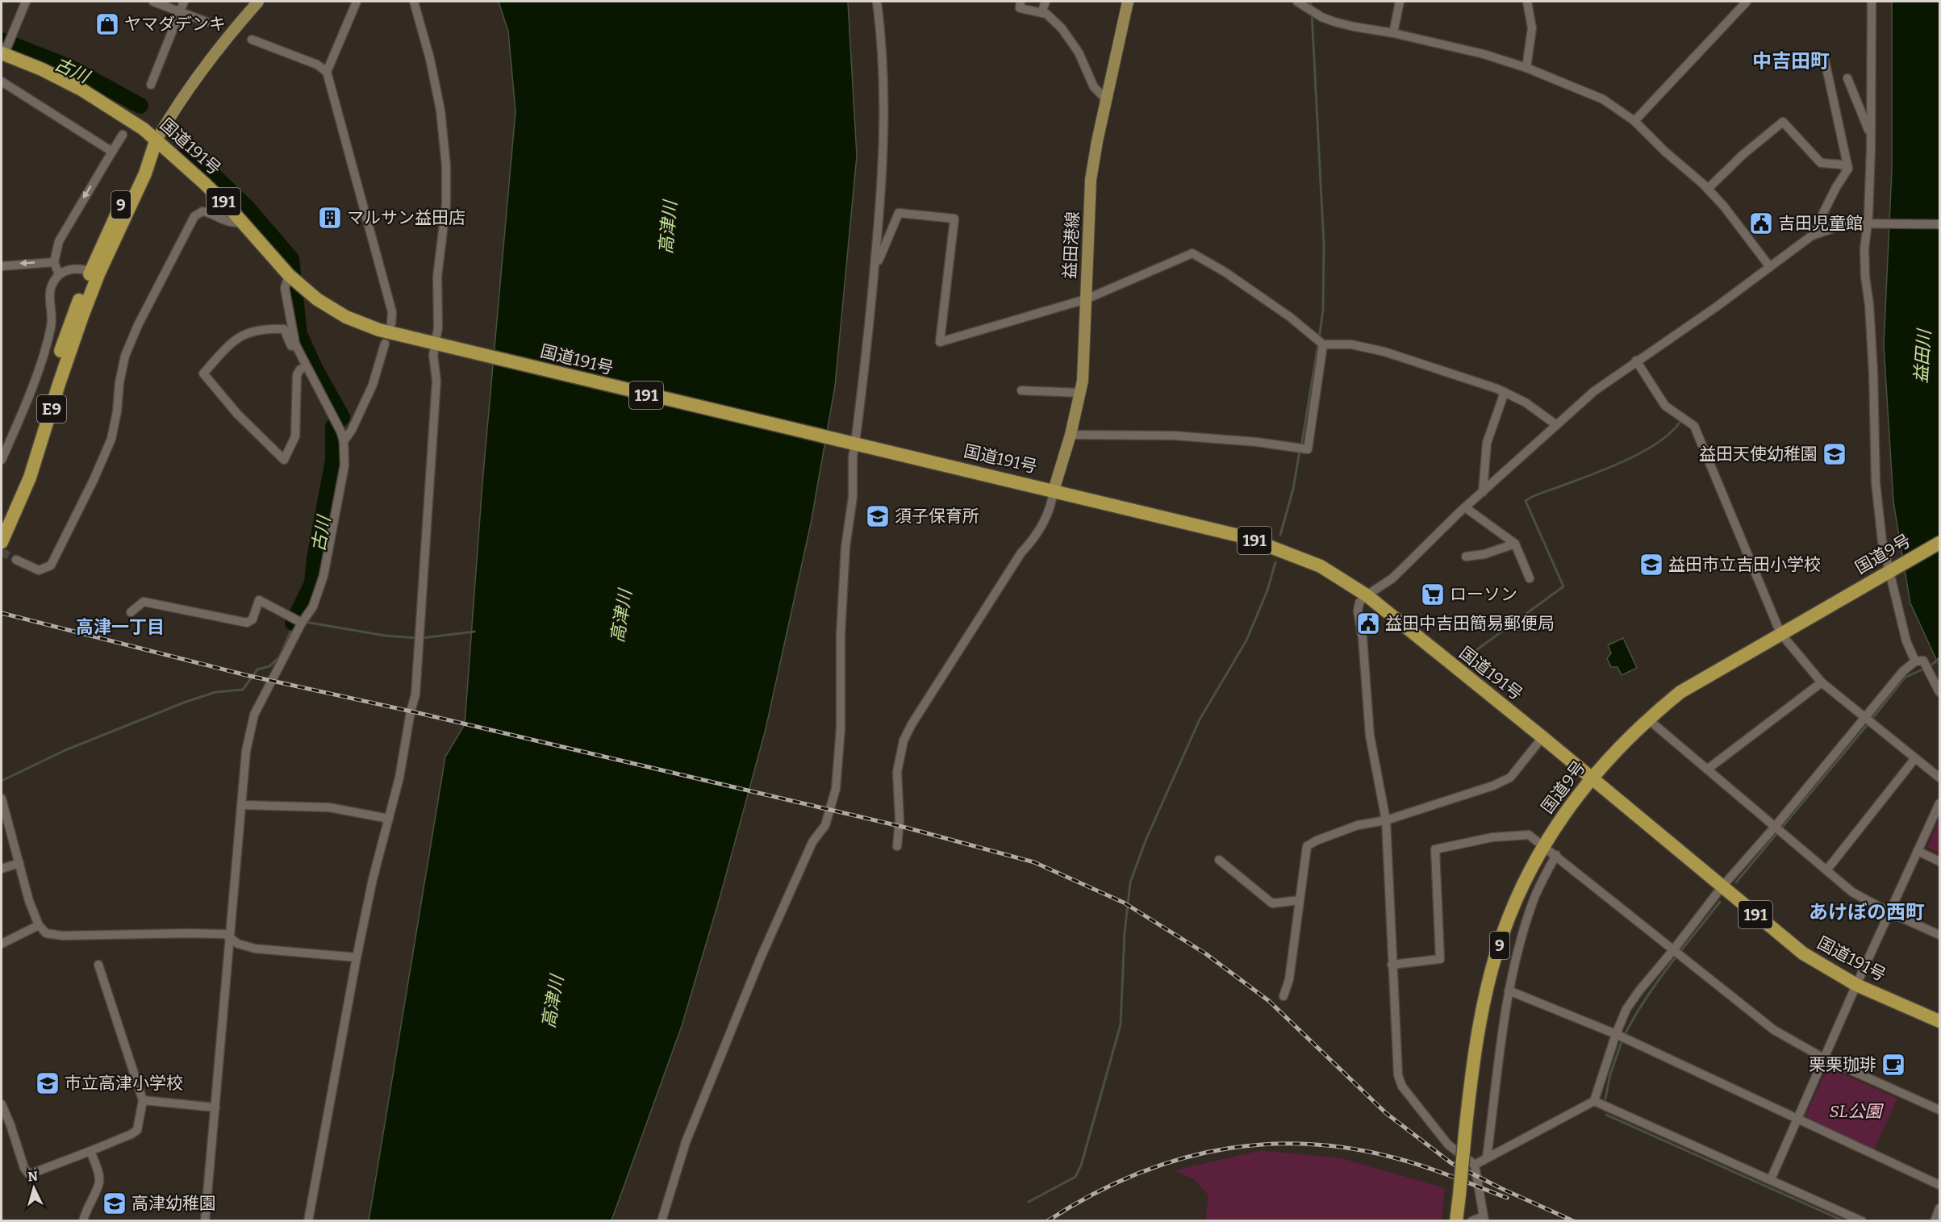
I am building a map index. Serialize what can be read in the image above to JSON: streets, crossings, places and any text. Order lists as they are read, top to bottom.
{
  "streets": {
    "highway": [
      "国道191号",
      "191",
      "9",
      "E9",
      "国道9号"
    ],
    "main road": ["益田港線"]
  },
  "crossings": [
    ["国道191号", "9"],
    ["国道191号", "益田港線"],
    ["国道191号", "国道9号"],
    ["9", "E9"]
  ],
  "districts": ["中吉田町", "高津一丁目", "あけぼの西町"],
  "water": ["古川", "高津川", "益田川"],
  "parks": ["SL公園"],
  "places": {
    "shop": ["ヤマダデンキ"],
    "building": ["マルサン益田店"],
    "public building": ["吉田児童館", "益田中吉田簡易郵便局"],
    "school or university": [
      "益田天使幼稚園",
      "須子保育所",
      "益田市立吉田小学校",
      "市立高津小学校",
      "高津幼稚園"
    ],
    "supermarket": ["ローソン"],
    "cafe": ["栗栗珈琲"]
  },
  "north": "top"
}
